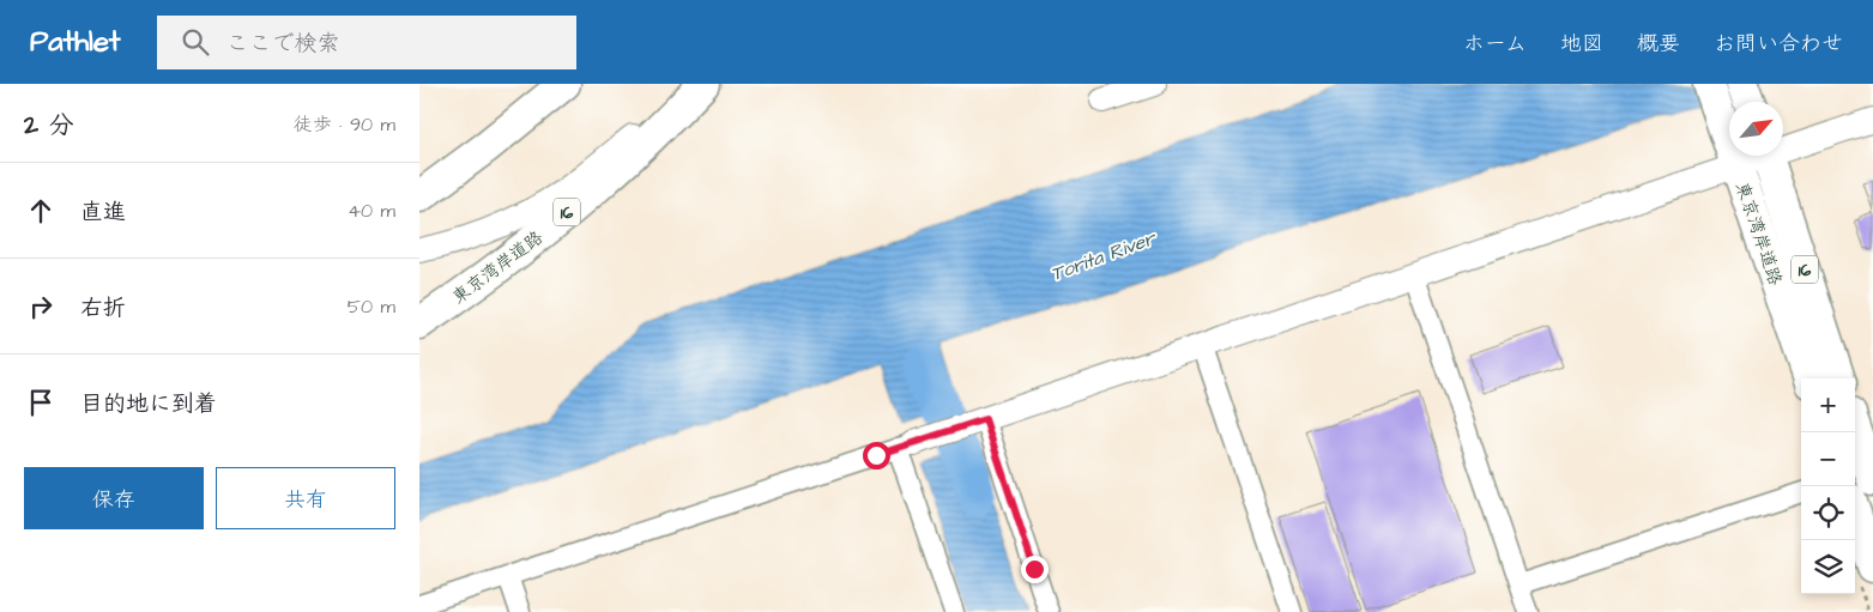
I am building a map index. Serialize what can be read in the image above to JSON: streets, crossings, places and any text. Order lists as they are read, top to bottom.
{
  "streets": {
    "highway": ["16", "東京湾岸道路"]
  },
  "water": ["Torita River"],
  "north": "top right",
  "page": {
    "header": "Pathlet",
    "search": "ここで検索",
    "nav": [
      "ホーム",
      "地図",
      "概要",
      "お問い合わせ"
    ],
    "heading": ["2 分", "徒歩 · 90 m"],
    "list": [
      ["直進", "40 m"],
      ["右折", "50 m"],
      "目的地に到着"
    ],
    "map_buttons": ["+", "−"],
    "buttons": ["保存", "共有"]
  }
}
